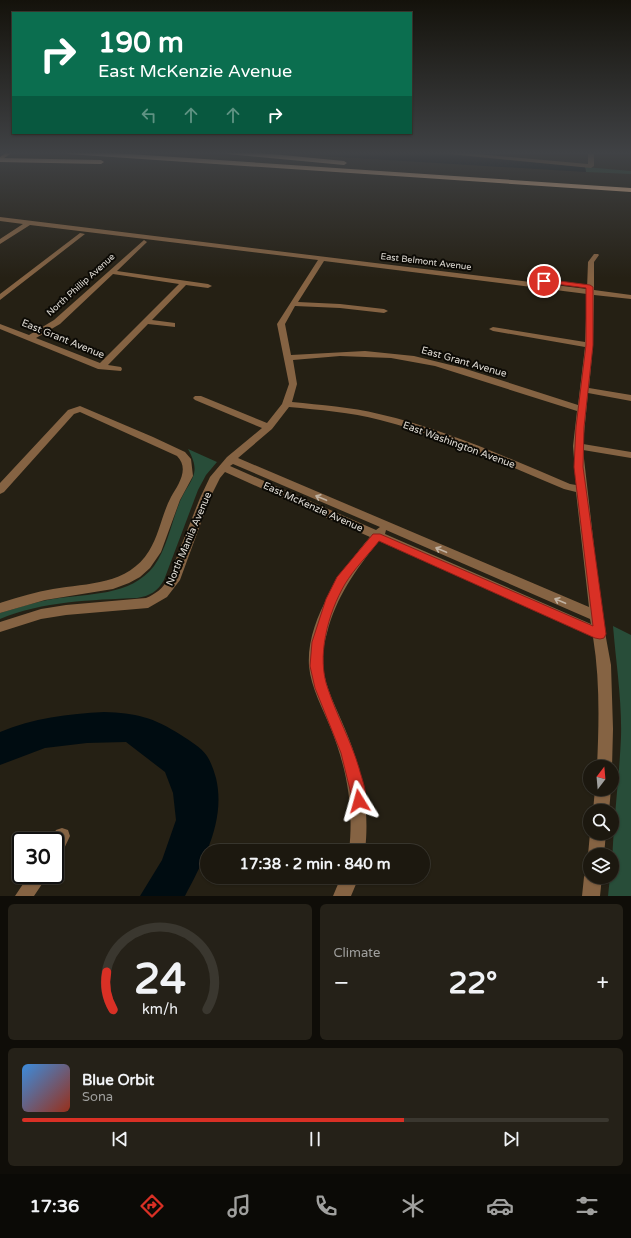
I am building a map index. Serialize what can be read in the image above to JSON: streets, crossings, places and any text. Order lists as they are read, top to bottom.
{
  "streets": {
    "street": [
      "East Belmont Avenue",
      "North Phillip Avenue",
      "East Grant Avenue",
      "East Washington Avenue",
      "East McKenzie Avenue",
      "North Manila Avenue"
    ]
  },
  "crossings": [
    ["East Belmont Avenue", "North Phillip Avenue"],
    ["East Belmont Avenue", "North Manila Avenue"],
    ["North Phillip Avenue", "East Grant Avenue"],
    ["East Grant Avenue", "North Manila Avenue"],
    ["East Washington Avenue", "North Manila Avenue"],
    ["East McKenzie Avenue", "North Manila Avenue"]
  ],
  "north": "top",
  "page": {
    "turn": ["190 m", "East McKenzie Avenue"],
    "limit": "30",
    "trip": "17:38 · 2 min · 840 m",
    "tile": "Climate",
    "heat": ["−", "22°", "+"],
    "song": ["Blue Orbit", "Sona"],
    "tabs": "17:36",
    "gauge": ["24", "km/h"]
  }
}
